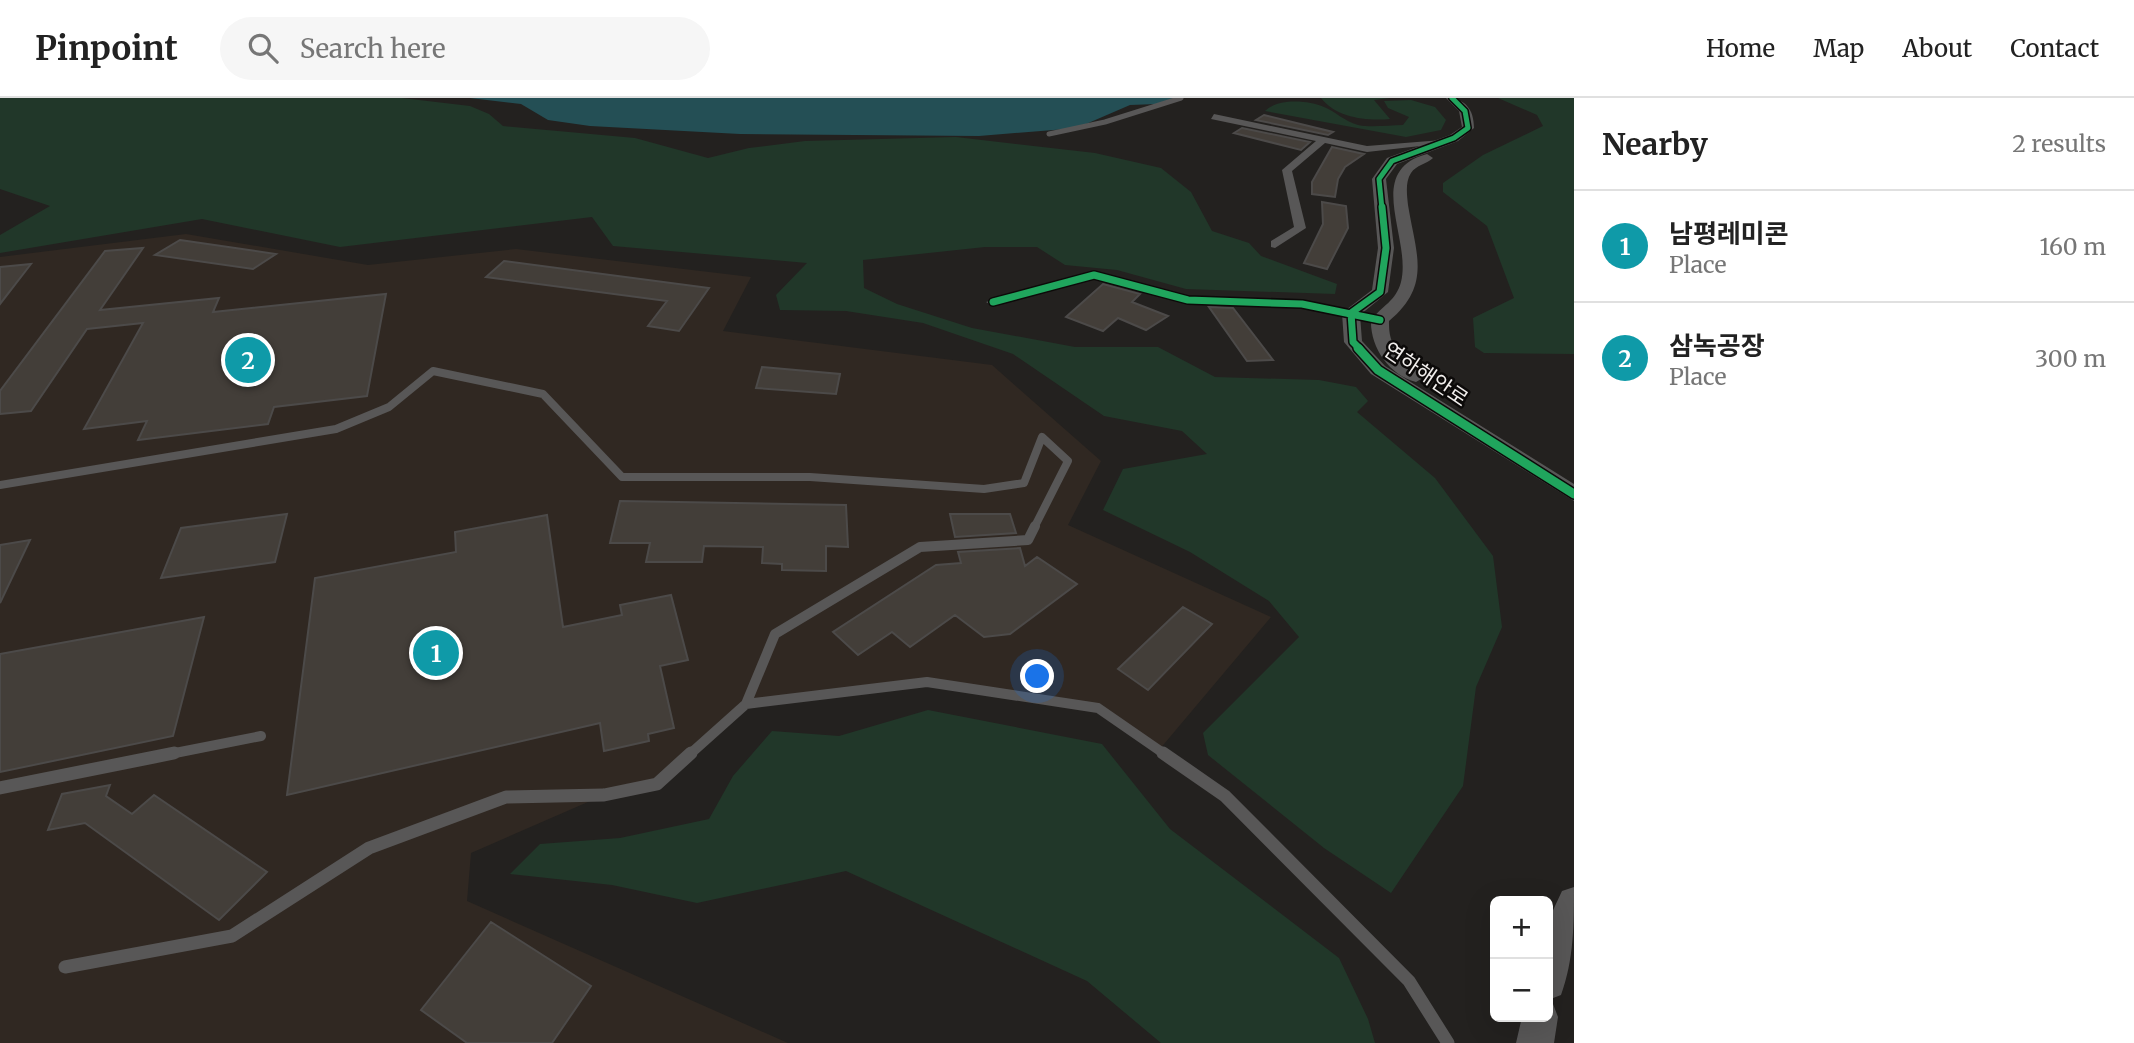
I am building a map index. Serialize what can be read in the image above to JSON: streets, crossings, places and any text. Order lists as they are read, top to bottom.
{
  "streets": {
    "street": ["연하해안로"]
  },
  "page": {
    "header": "Pinpoint",
    "search": "Search here",
    "nav": [
      "Home",
      "Map",
      "About",
      "Contact"
    ],
    "heading": ["Nearby", "2 results"],
    "list": [
      {
        "mark": "1",
        "name": "남평레미콘",
        "note": "Place",
        "value": "160 m"
      },
      {
        "mark": "2",
        "name": "삼녹공장",
        "note": "Place",
        "value": "300 m"
      }
    ],
    "pins": ["2", "1"],
    "map_buttons": ["+", "−"]
  }
}
